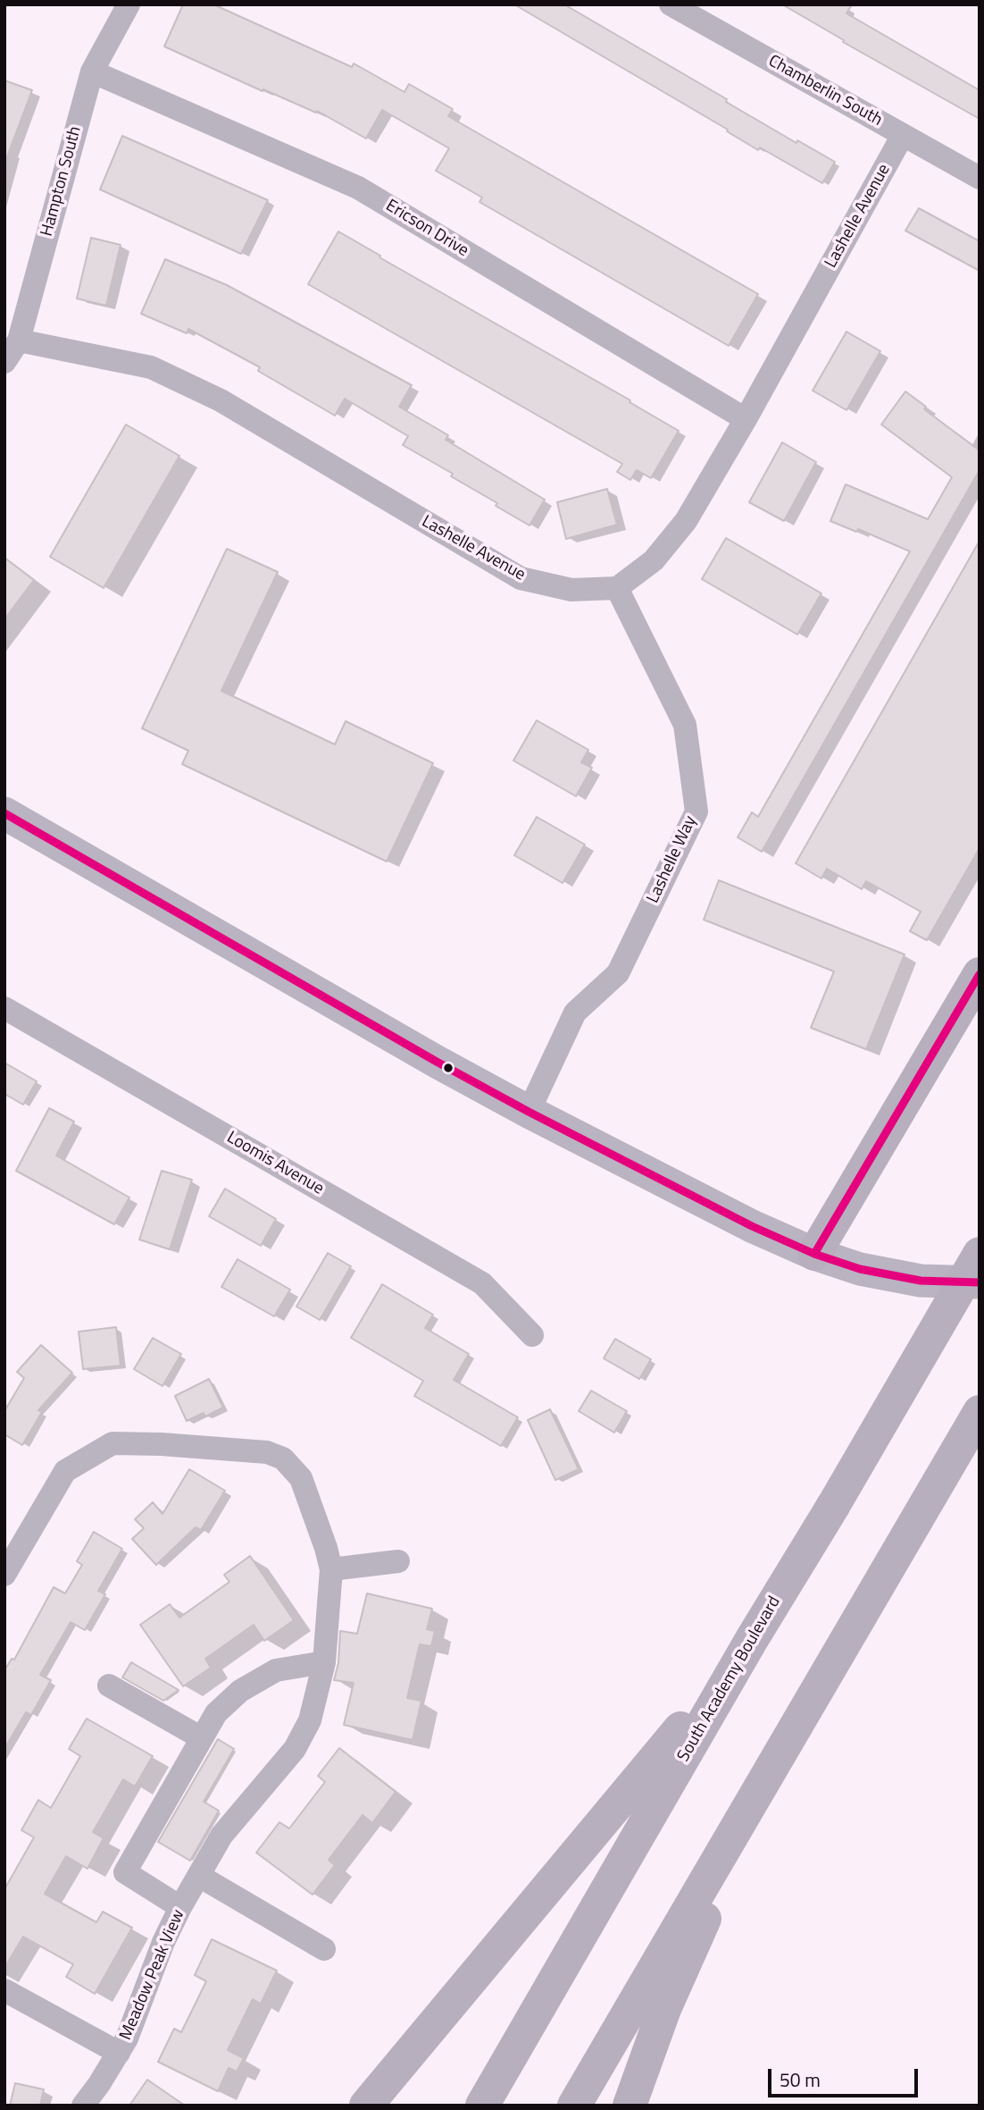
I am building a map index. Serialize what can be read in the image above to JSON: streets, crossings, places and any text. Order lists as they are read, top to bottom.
{
  "streets": {
    "highway": ["South Academy Boulevard"],
    "street": [
      "Chamberlin South",
      "Hampton South",
      "Lashelle Avenue",
      "Ericson Drive",
      "Lashelle Way",
      "Loomis Avenue",
      "Meadow Peak View"
    ]
  },
  "crossings": [
    ["Chamberlin South", "Lashelle Avenue"],
    ["Hampton South", "Lashelle Avenue"],
    ["Hampton South", "Ericson Drive"],
    ["Lashelle Avenue", "Ericson Drive"],
    ["Lashelle Avenue", "Lashelle Way"]
  ],
  "scale_bar": "50 m"
}
